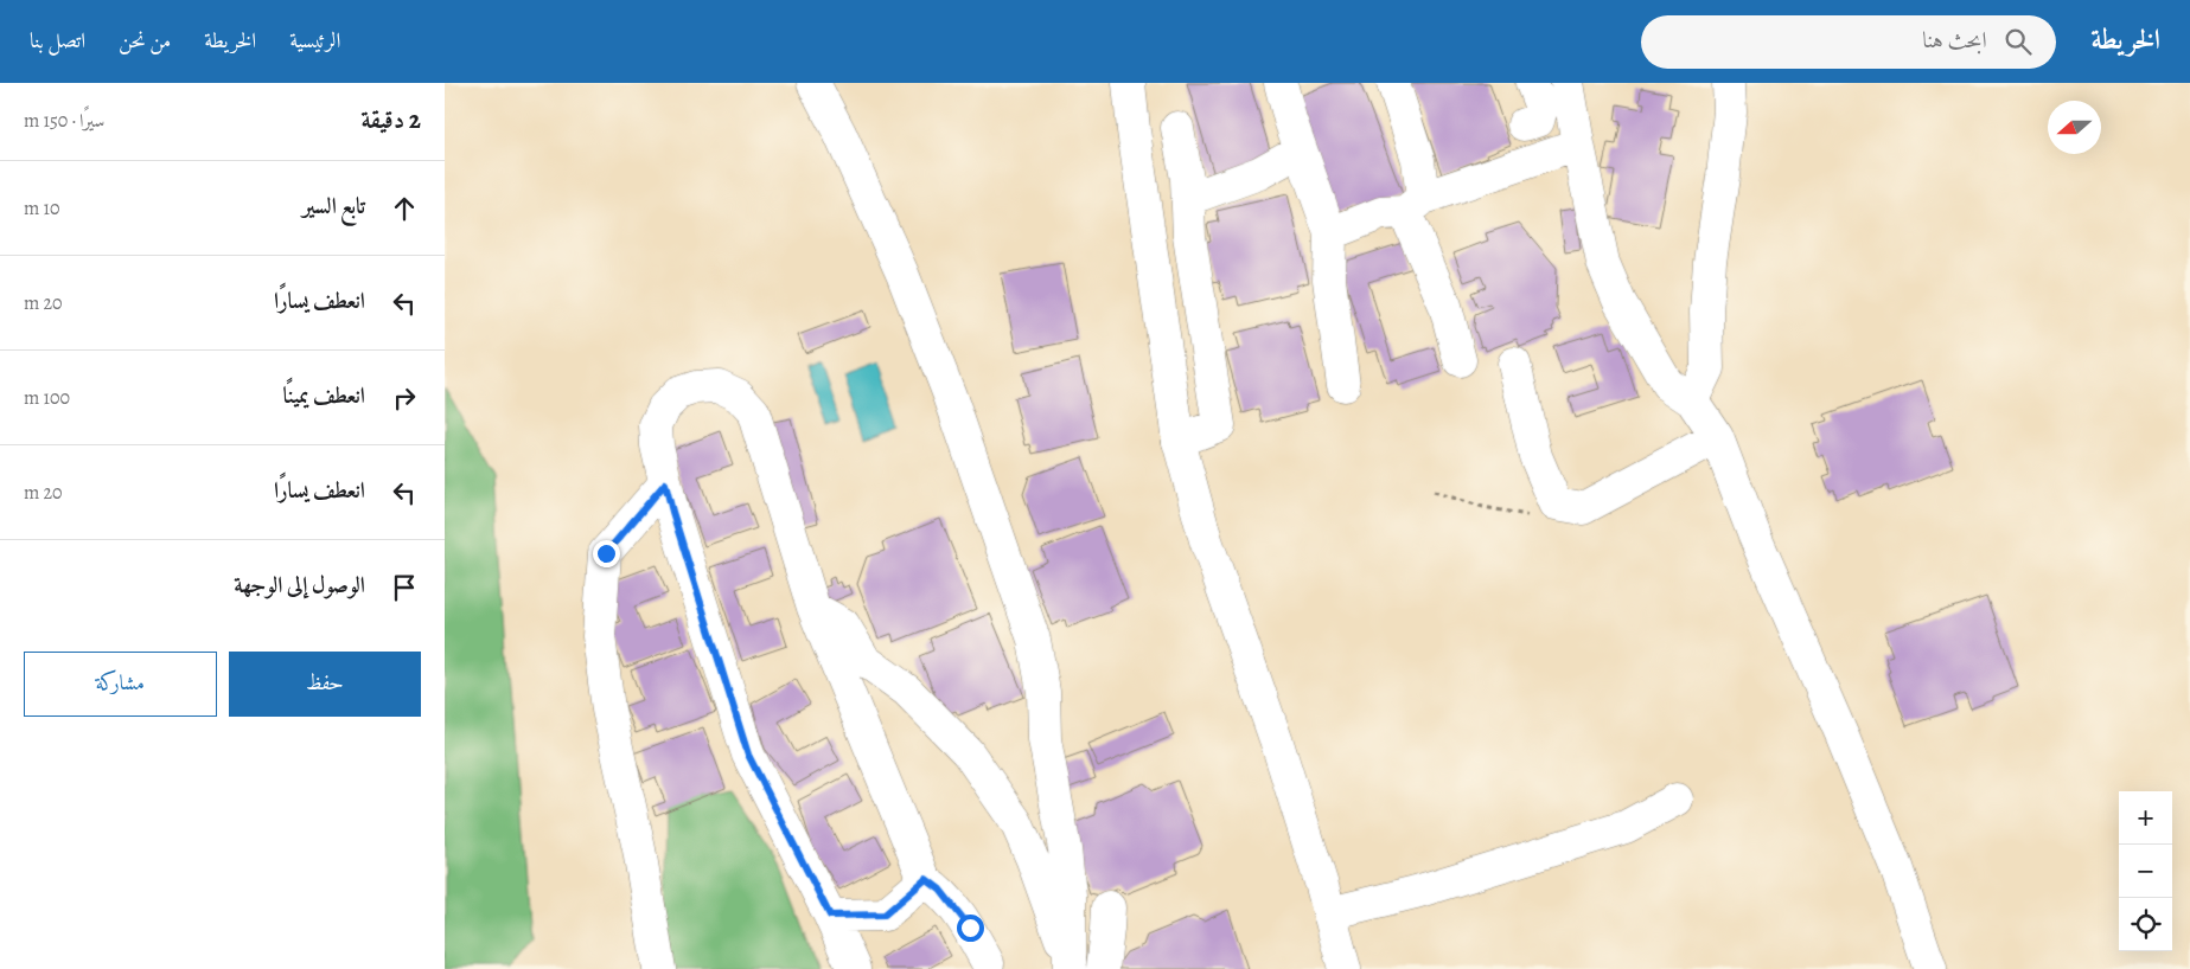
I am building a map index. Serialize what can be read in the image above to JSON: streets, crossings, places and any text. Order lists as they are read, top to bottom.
{
  "north": "left",
  "page": {
    "header": "الخريطة",
    "search": "ابحث هنا",
    "nav": [
      "الرئيسية",
      "الخريطة",
      "من نحن",
      "اتصل بنا"
    ],
    "heading": ["2 دقيقة", "سيرًا · 150 m"],
    "list": [
      ["تابع السير", "10 m"],
      ["انعطف يسارًا", "20 m"],
      ["انعطف يمينًا", "100 m"],
      ["انعطف يسارًا", "20 m"],
      "الوصول إلى الوجهة"
    ],
    "buttons": ["حفظ", "مشاركة"],
    "map_buttons": ["+", "−"]
  }
}
